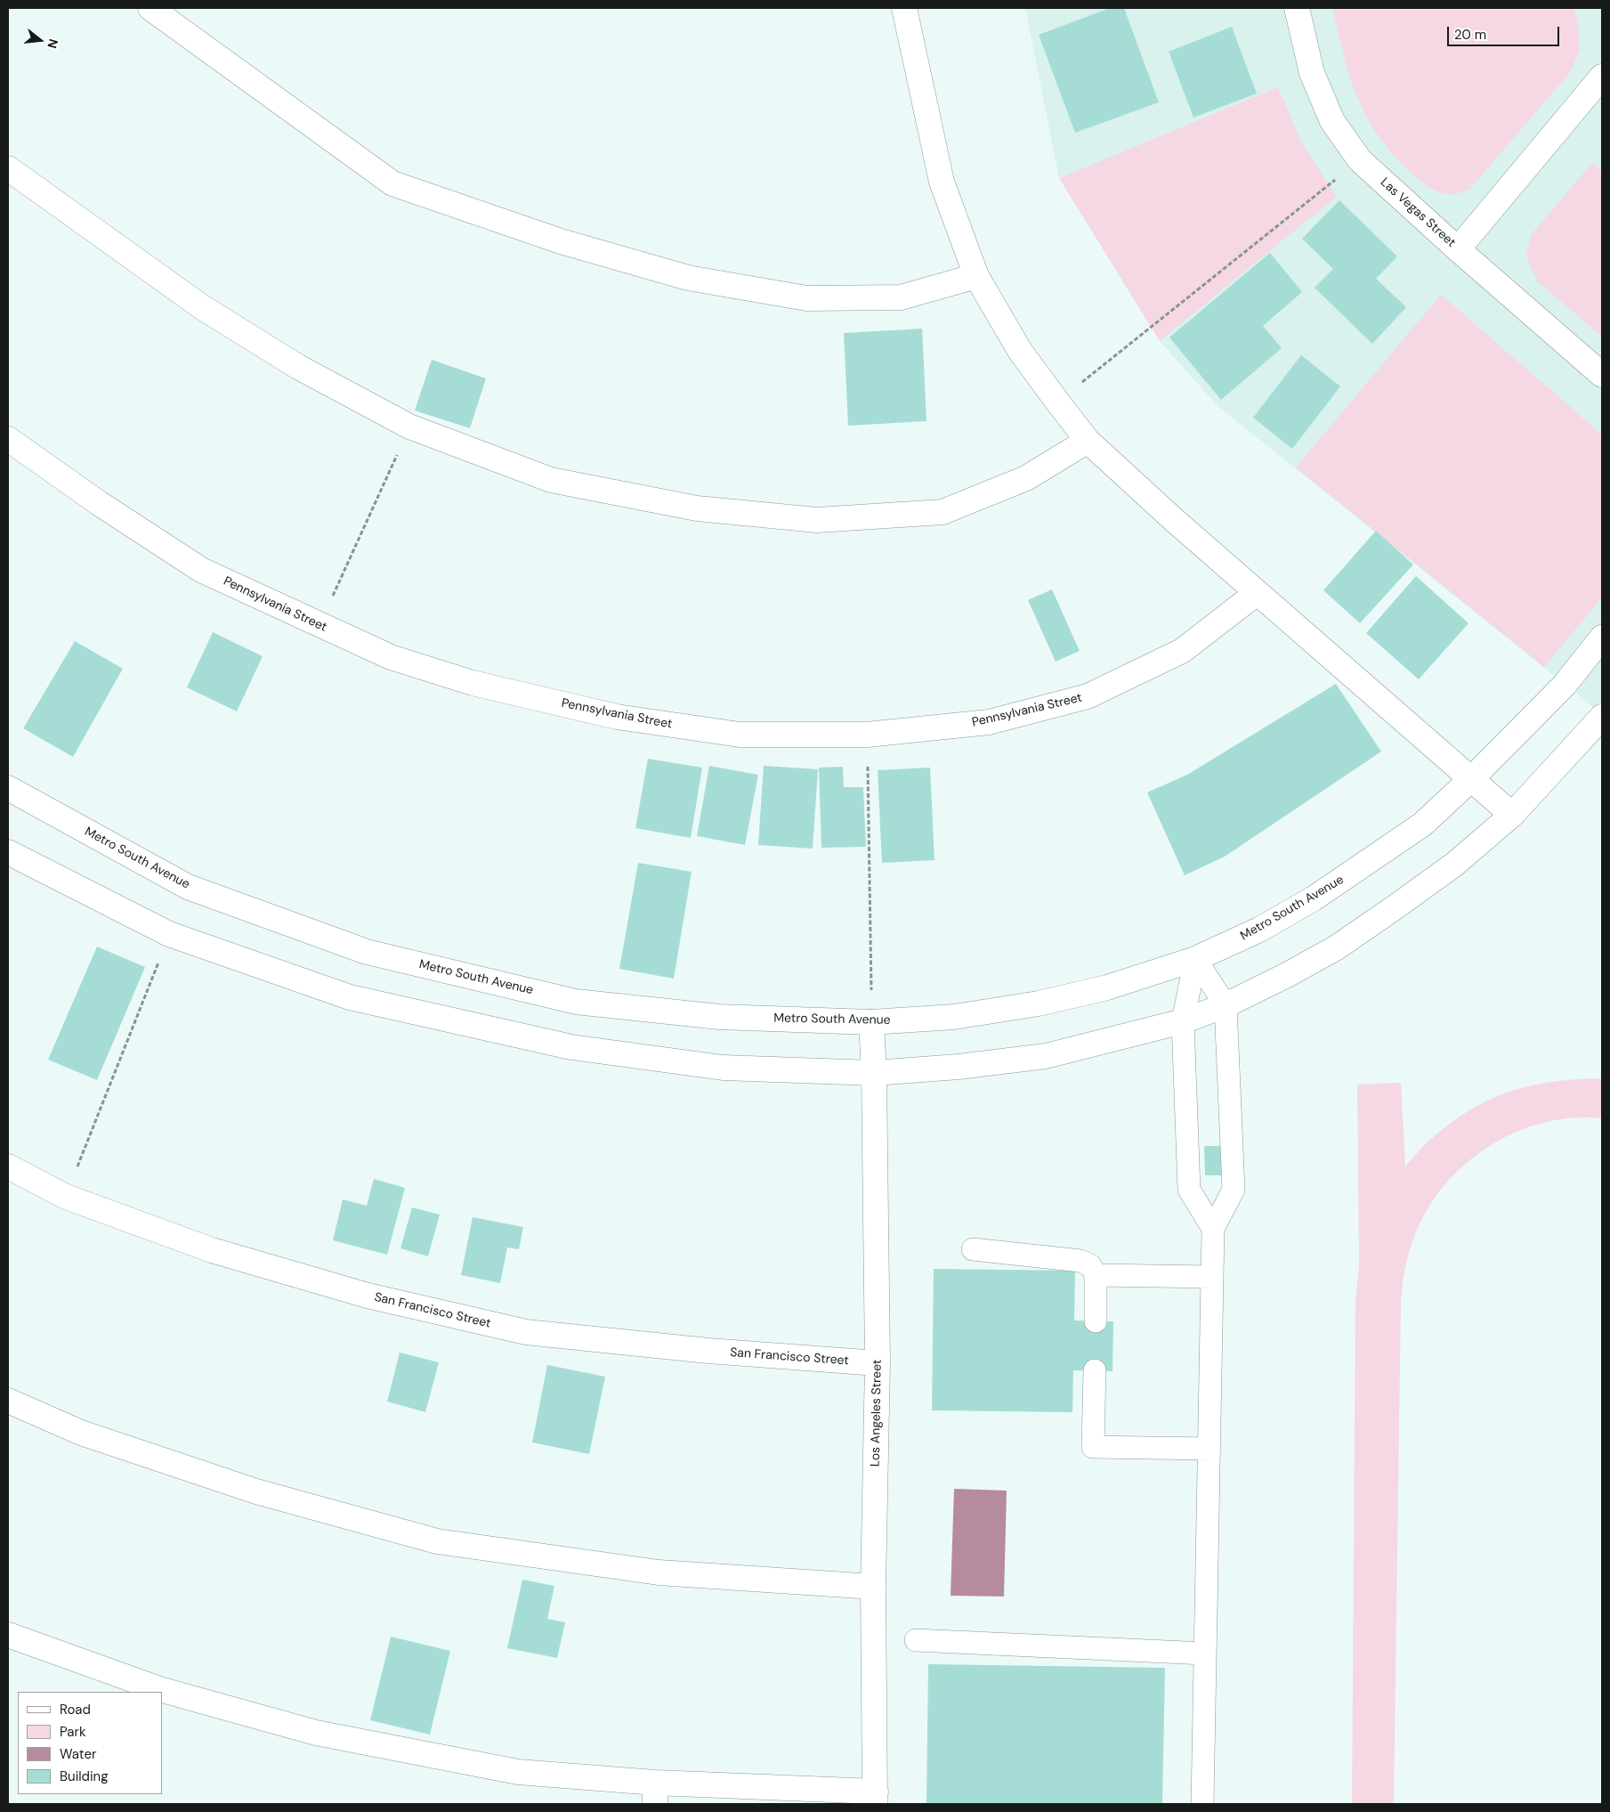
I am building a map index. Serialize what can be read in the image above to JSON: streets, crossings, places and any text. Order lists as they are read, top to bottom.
{
  "streets": {
    "street": [
      "Las Vegas Street",
      "Pennsylvania Street",
      "Metro South Avenue",
      "San Francisco Street",
      "Los Angeles Street"
    ]
  },
  "crossings": [
    ["Metro South Avenue", "Los Angeles Street"],
    ["San Francisco Street", "Los Angeles Street"]
  ],
  "legend": [
    "Road",
    "Park",
    "Water",
    "Building"
  ],
  "scale_bar": "20 m",
  "north": "right"
}
